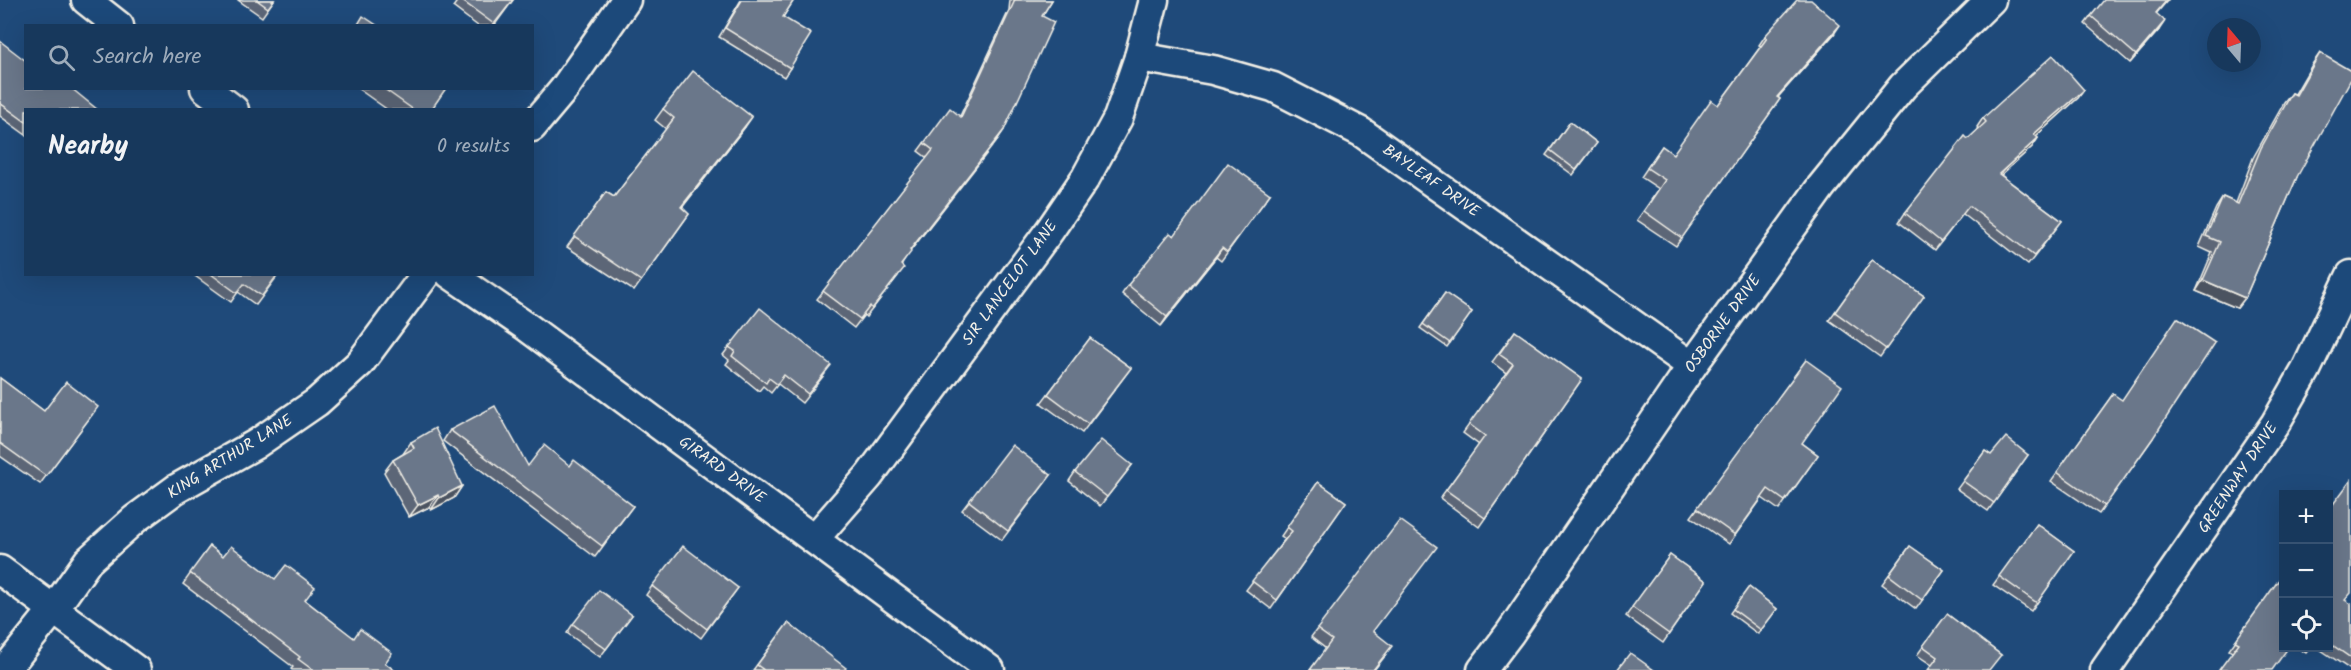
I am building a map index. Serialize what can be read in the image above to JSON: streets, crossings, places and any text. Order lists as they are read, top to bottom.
{
  "streets": {
    "street": [
      "BAYLEAF DRIVE",
      "SIR LANCELOT LANE",
      "OSBORNE DRIVE",
      "KING ARTHUR LANE",
      "GIRARD DRIVE",
      "GREENWAY DRIVE"
    ]
  },
  "crossings": [
    ["BAYLEAF DRIVE", "SIR LANCELOT LANE"],
    ["BAYLEAF DRIVE", "OSBORNE DRIVE"],
    ["SIR LANCELOT LANE", "GIRARD DRIVE"]
  ],
  "north": "top",
  "page": {
    "search": "Search here",
    "heading": ["Nearby", "0 results"],
    "map_buttons": ["+", "−"]
  }
}
